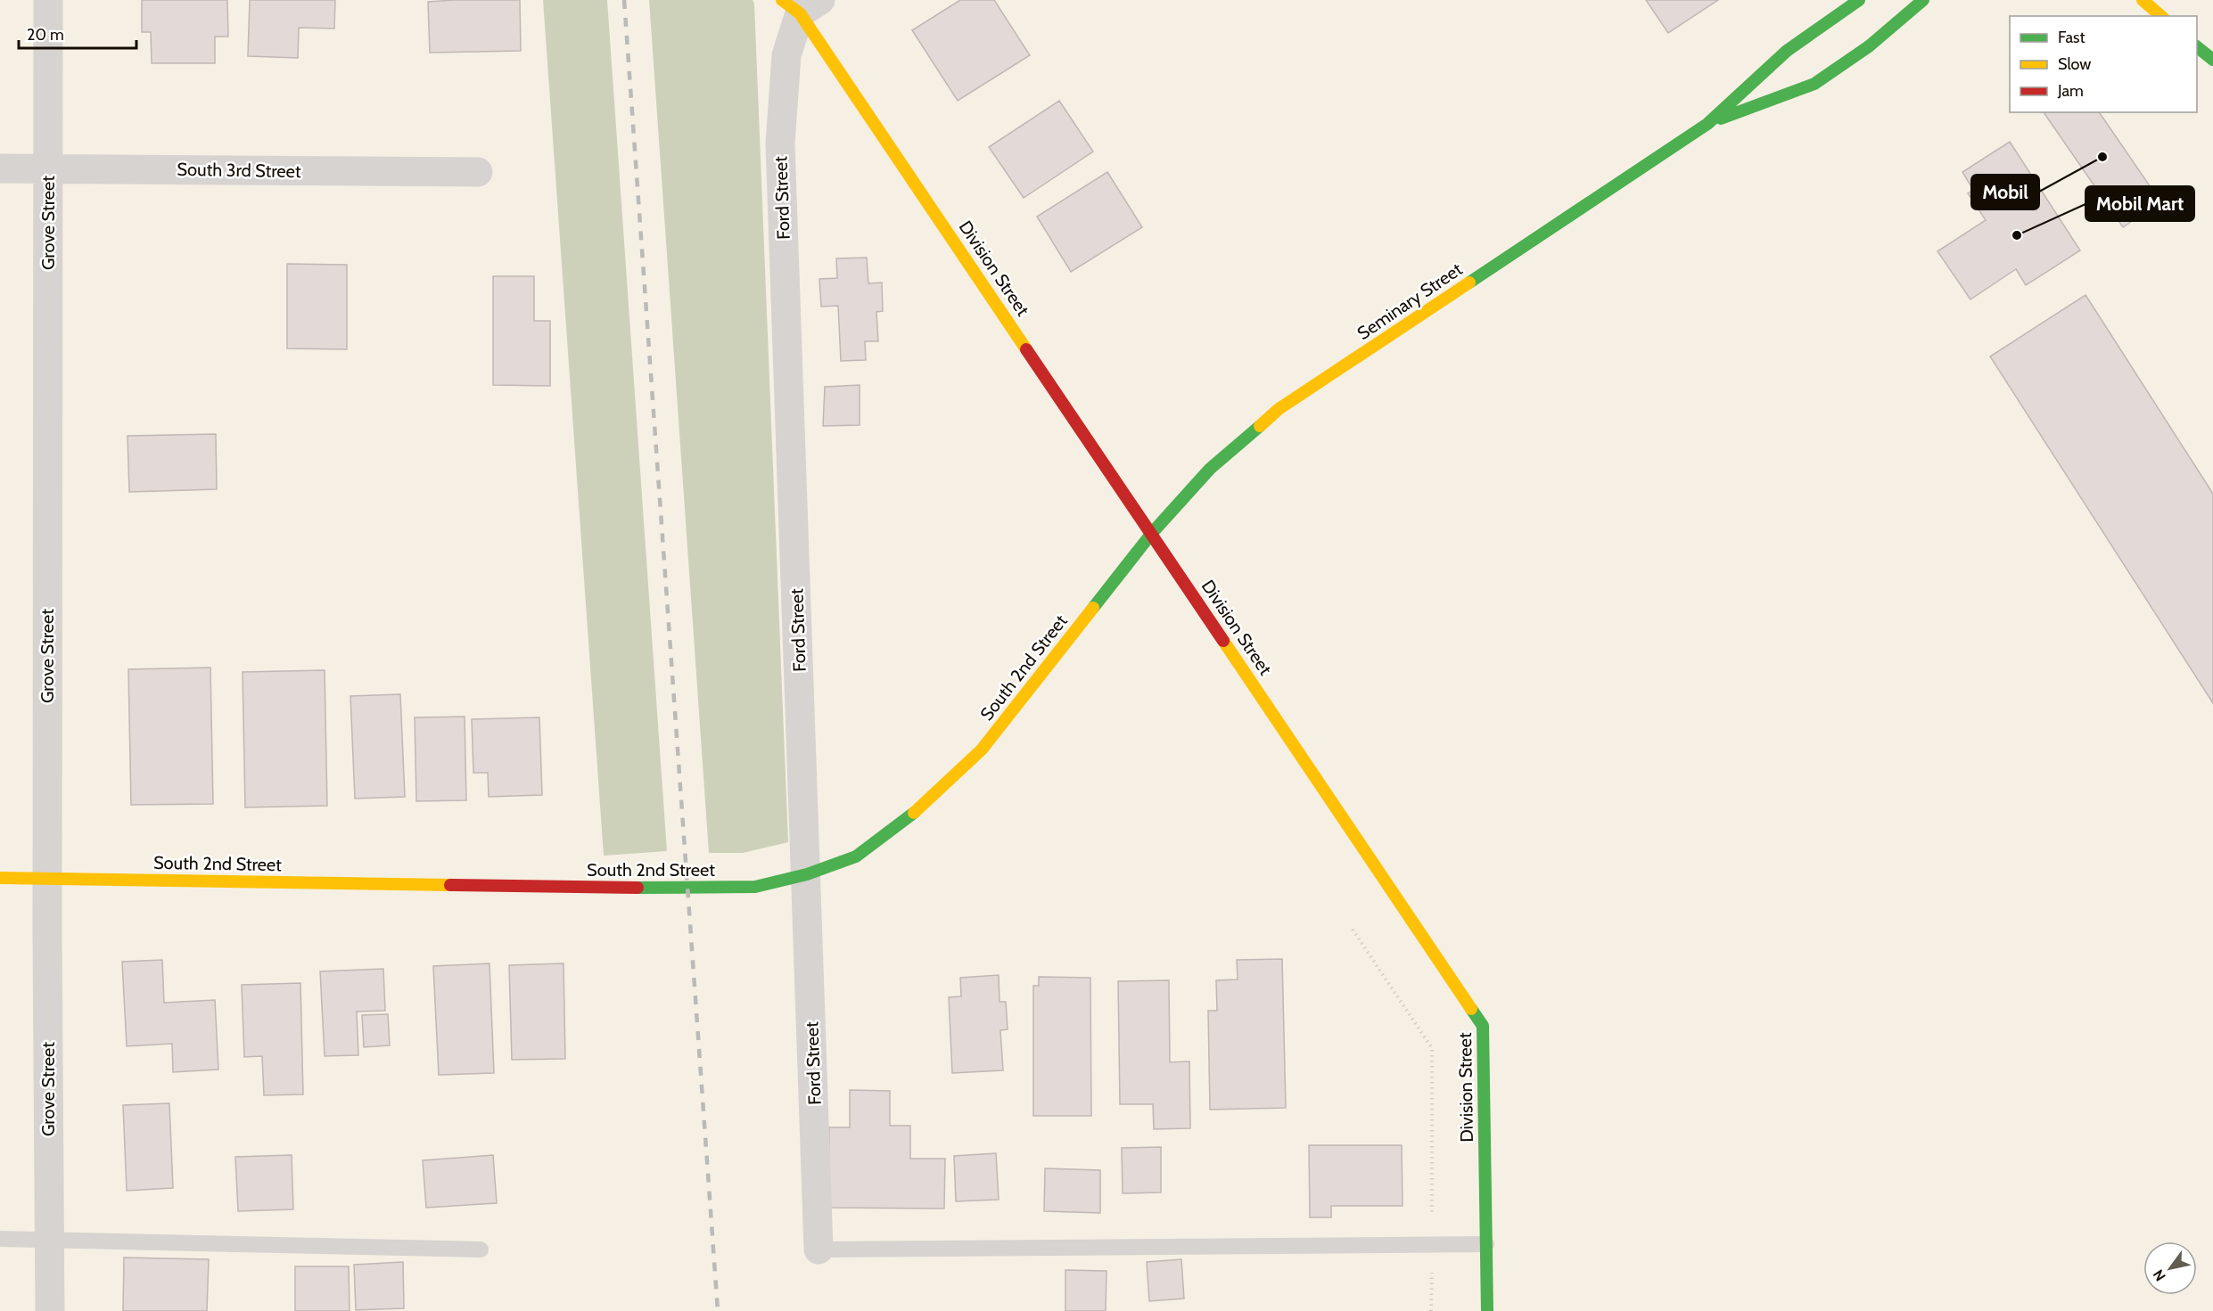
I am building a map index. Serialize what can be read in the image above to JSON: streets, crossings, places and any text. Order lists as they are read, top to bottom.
{
  "streets": {
    "street": [
      "South 3rd Street",
      "Ford Street",
      "Grove Street",
      "Division Street",
      "Seminary Street",
      "South 2nd Street"
    ]
  },
  "crossings": [
    ["South 3rd Street", "Grove Street"],
    ["Ford Street", "Division Street"],
    ["Ford Street", "South 2nd Street"],
    ["Grove Street", "South 2nd Street"],
    ["Division Street", "Seminary Street"],
    ["Division Street", "South 2nd Street"],
    ["Seminary Street", "South 2nd Street"]
  ],
  "places": ["Mobil", "Mobil Mart"],
  "legend": ["Fast", "Slow", "Jam"],
  "scale_bar": "20 m",
  "north": "bottom left"
}
